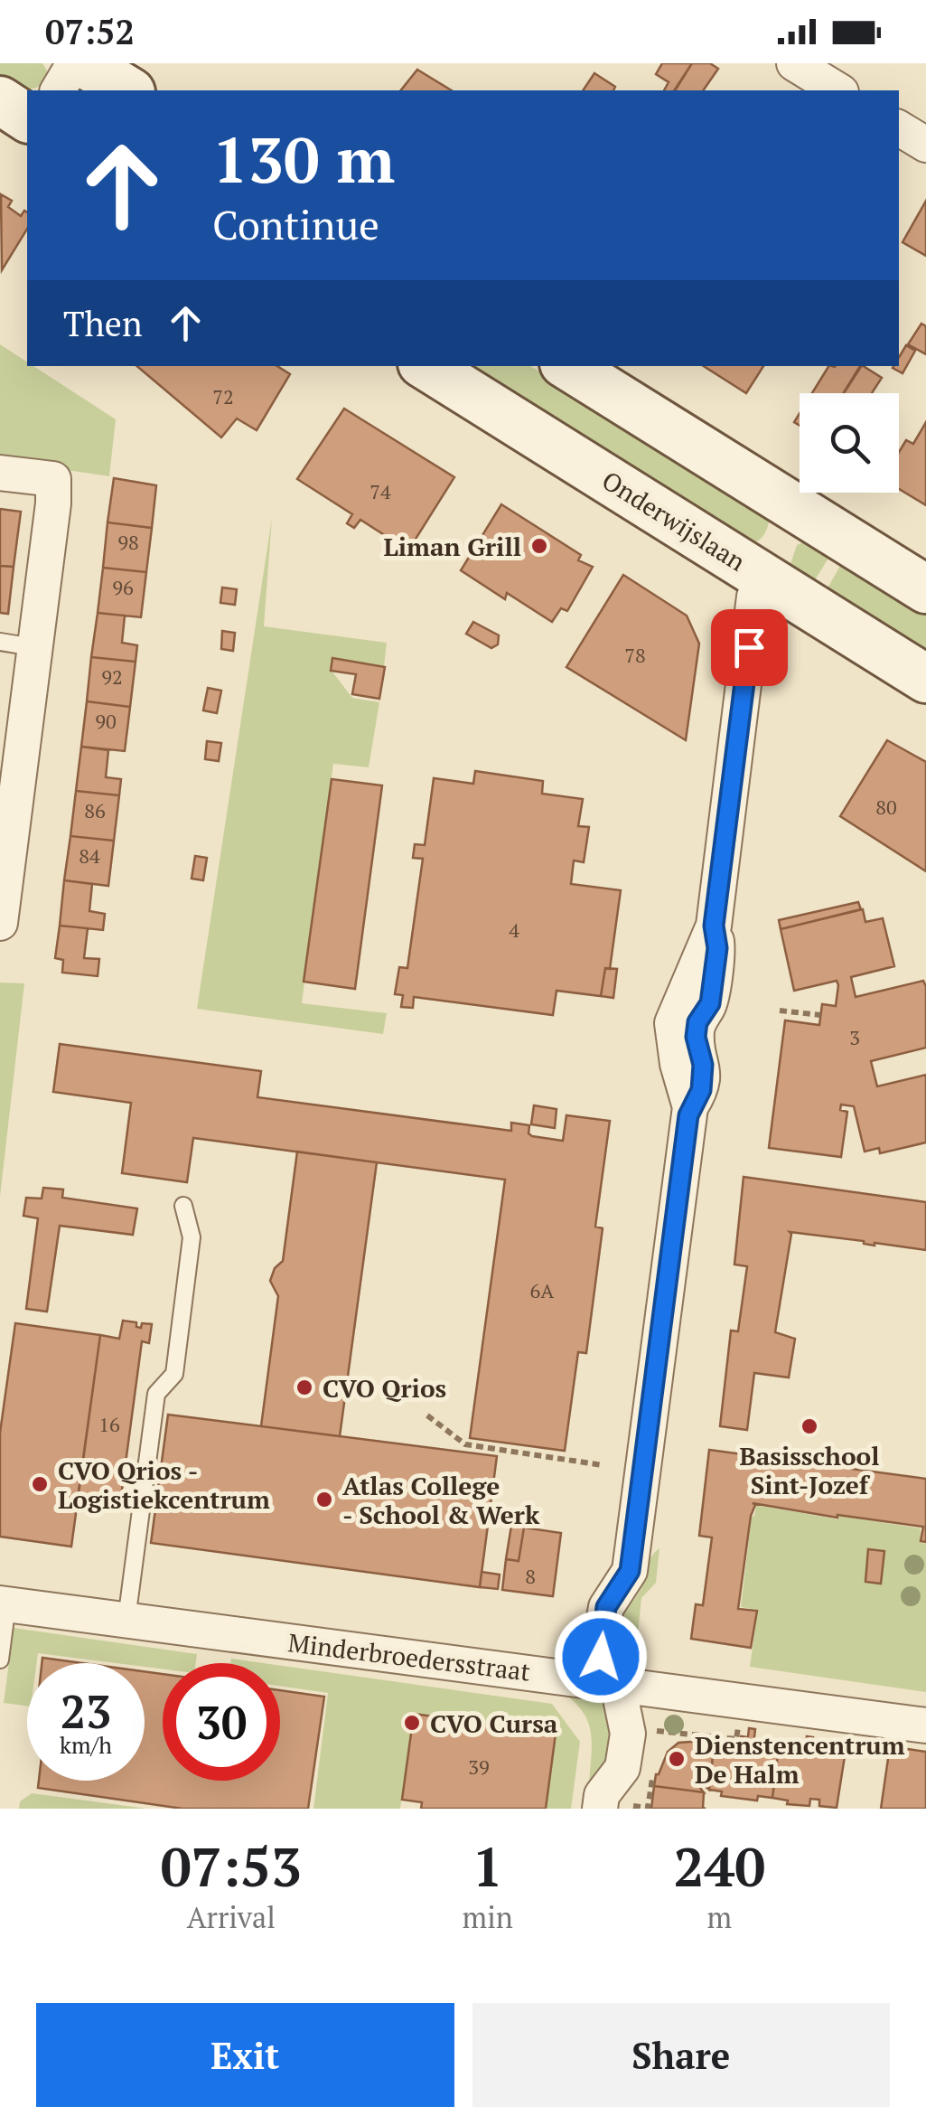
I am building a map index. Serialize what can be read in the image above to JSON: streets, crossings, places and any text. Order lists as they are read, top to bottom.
{
  "streets": {
    "main road": ["Onderwijslaan"],
    "street": ["Minderbroedersstraat"]
  },
  "places": [
    "Liman Grill",
    "CVO Qrios",
    "Basisschool Sint-Jozef",
    "CVO Qrios - Logistiekcentrum",
    "Atlas College - School & Werk",
    "CVO Cursa",
    "Dienstencentrum De Halm"
  ],
  "house_numbers": [
    "72",
    "74",
    "98",
    "96",
    "78",
    "92",
    "90",
    "80",
    "86",
    "84",
    "4",
    "3",
    "6A",
    "16",
    "8",
    "39"
  ],
  "page": {
    "status": "07:52",
    "turn": ["130 m", "Continue"],
    "then": "Then",
    "speed": "23 km/h",
    "limit": "30",
    "eta": [
      "07:53",
      "Arrival",
      "1",
      "min",
      "240",
      "m"
    ],
    "buttons": ["Exit", "Share"]
  }
}
